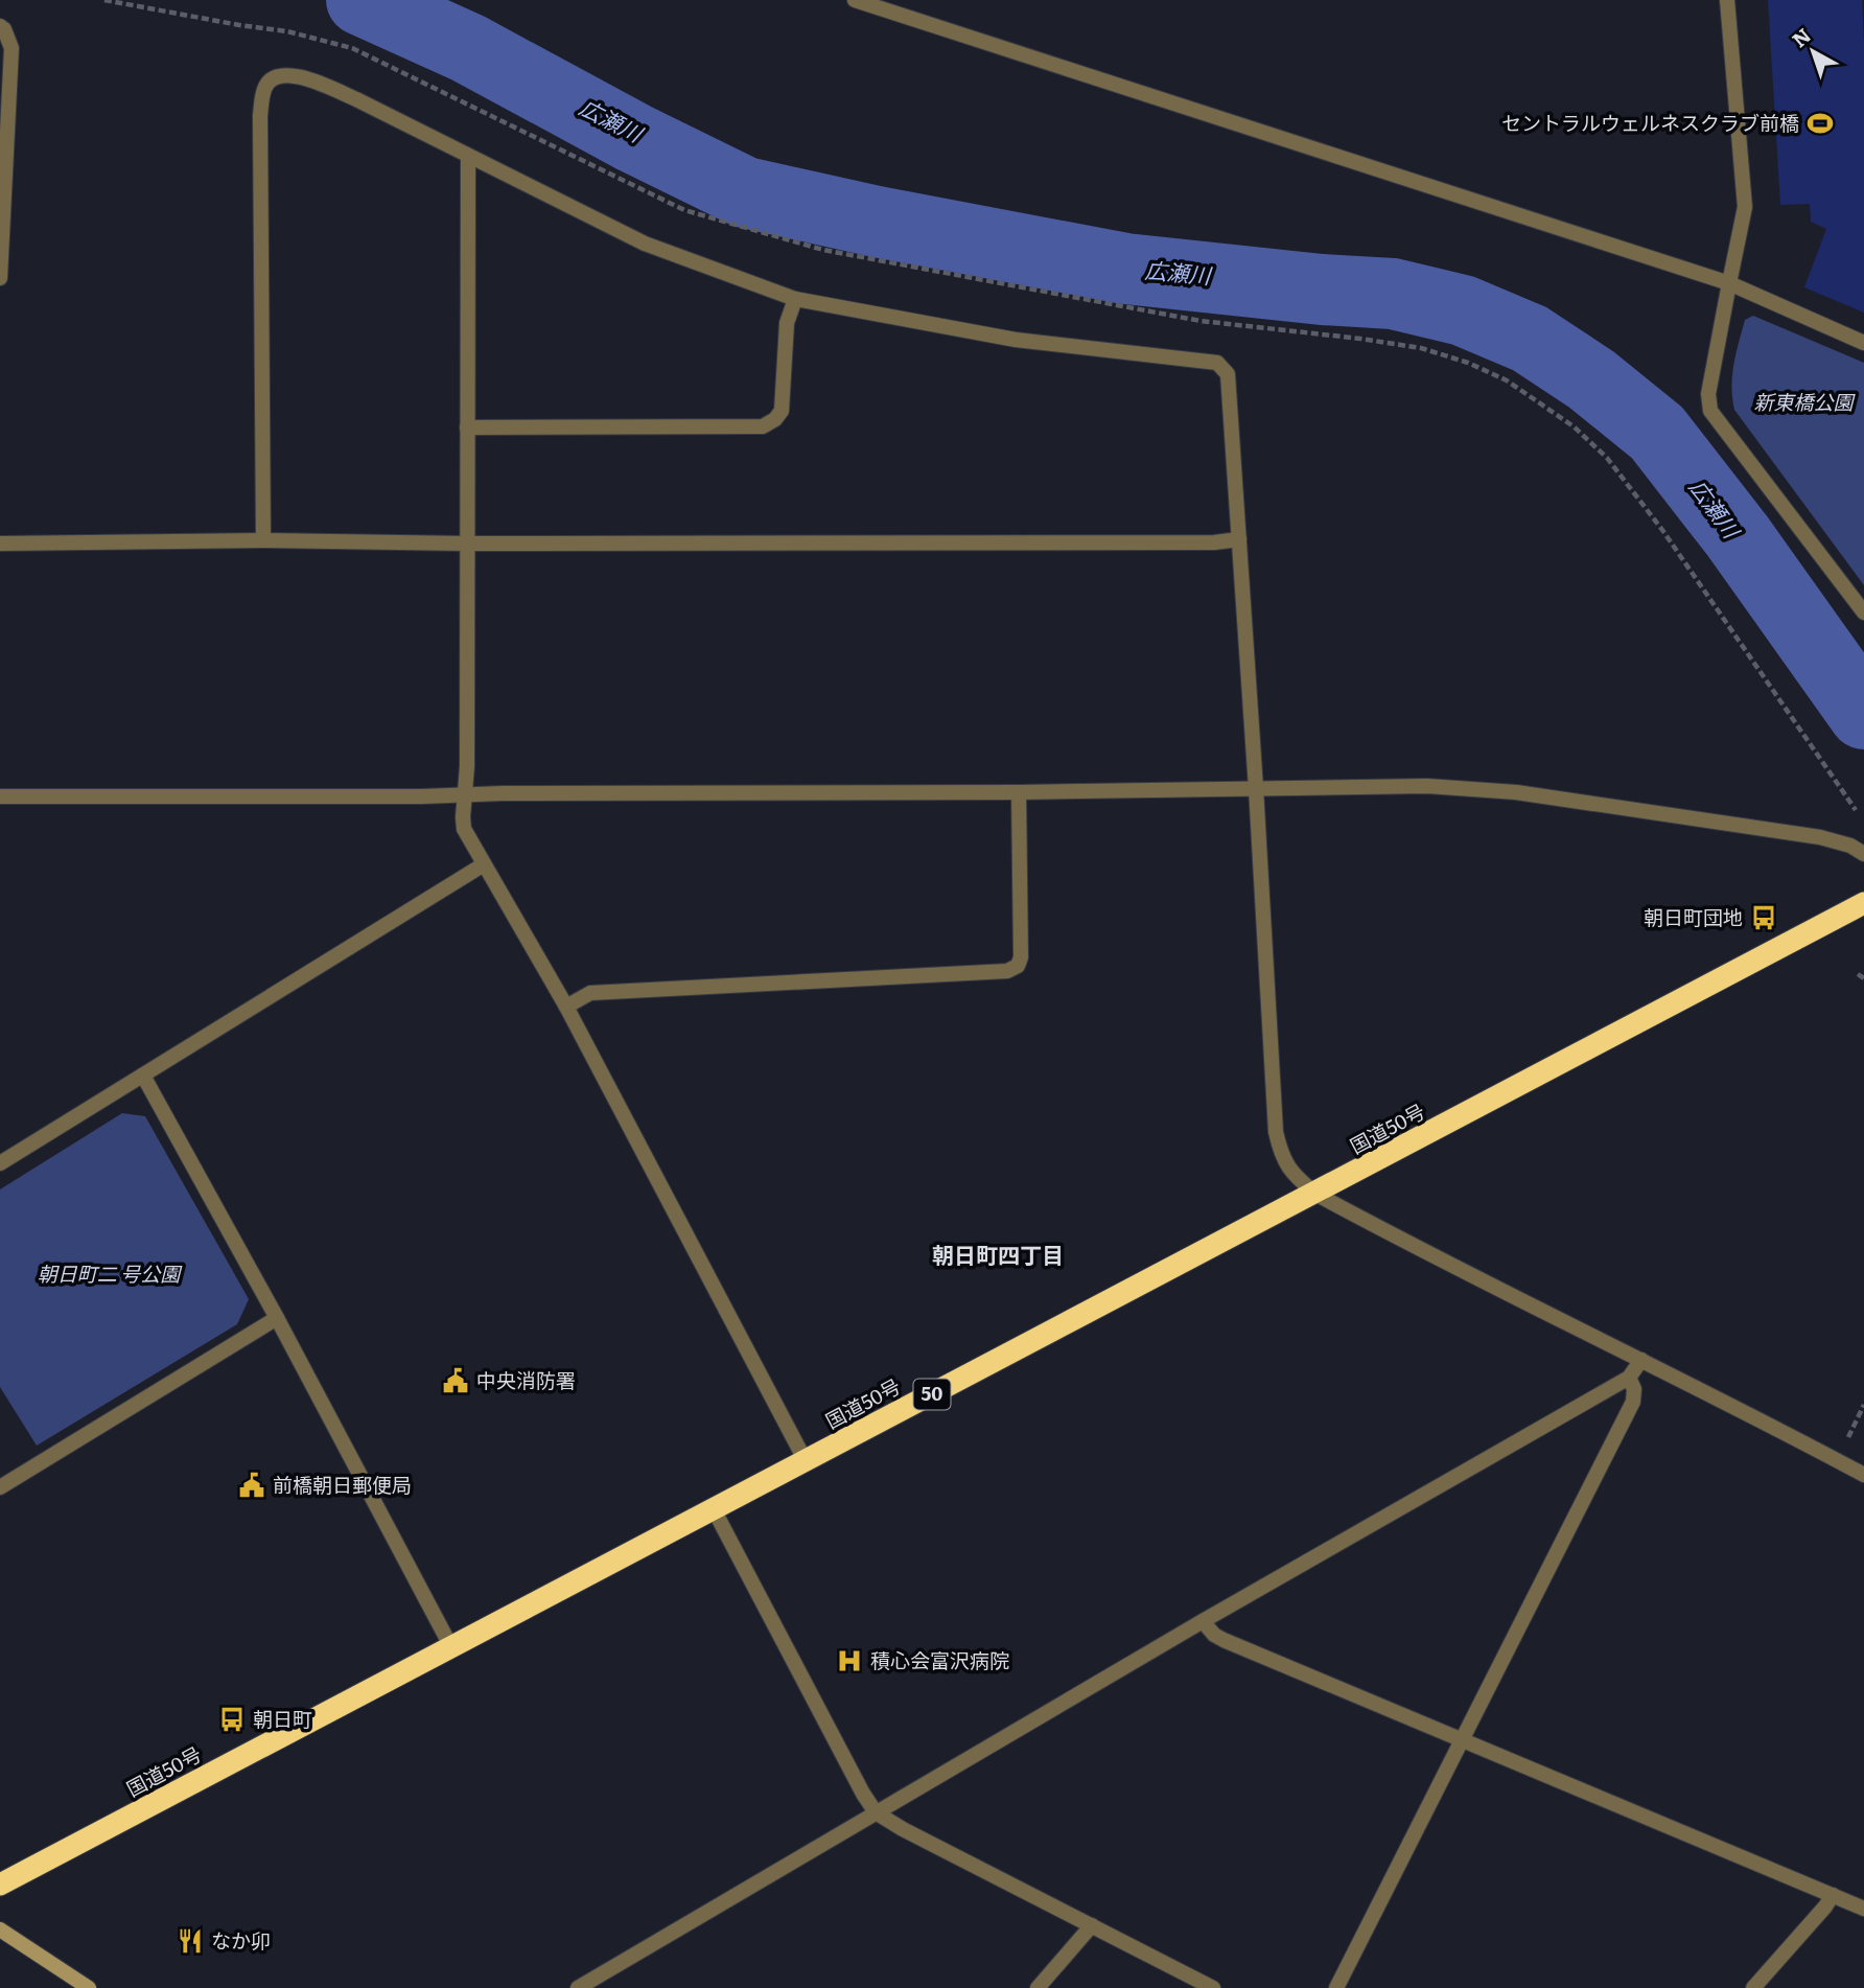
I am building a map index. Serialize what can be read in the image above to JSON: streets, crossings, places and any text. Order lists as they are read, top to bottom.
{
  "streets": {
    "highway": ["国道50号", "50"]
  },
  "districts": ["朝日町四丁目"],
  "water": ["広瀬川"],
  "parks": ["新東橋公園", "朝日町二 号公園"],
  "places": {
    "sports": ["セントラルウェルネスクラブ前橋"],
    "bus stop": ["朝日町団地", "朝日町"],
    "public building": ["中央消防署", "前橋朝日郵便局"],
    "hospital": ["積心会富沢病院"],
    "restaurant": ["なか卯"]
  },
  "north": "top left"
}
